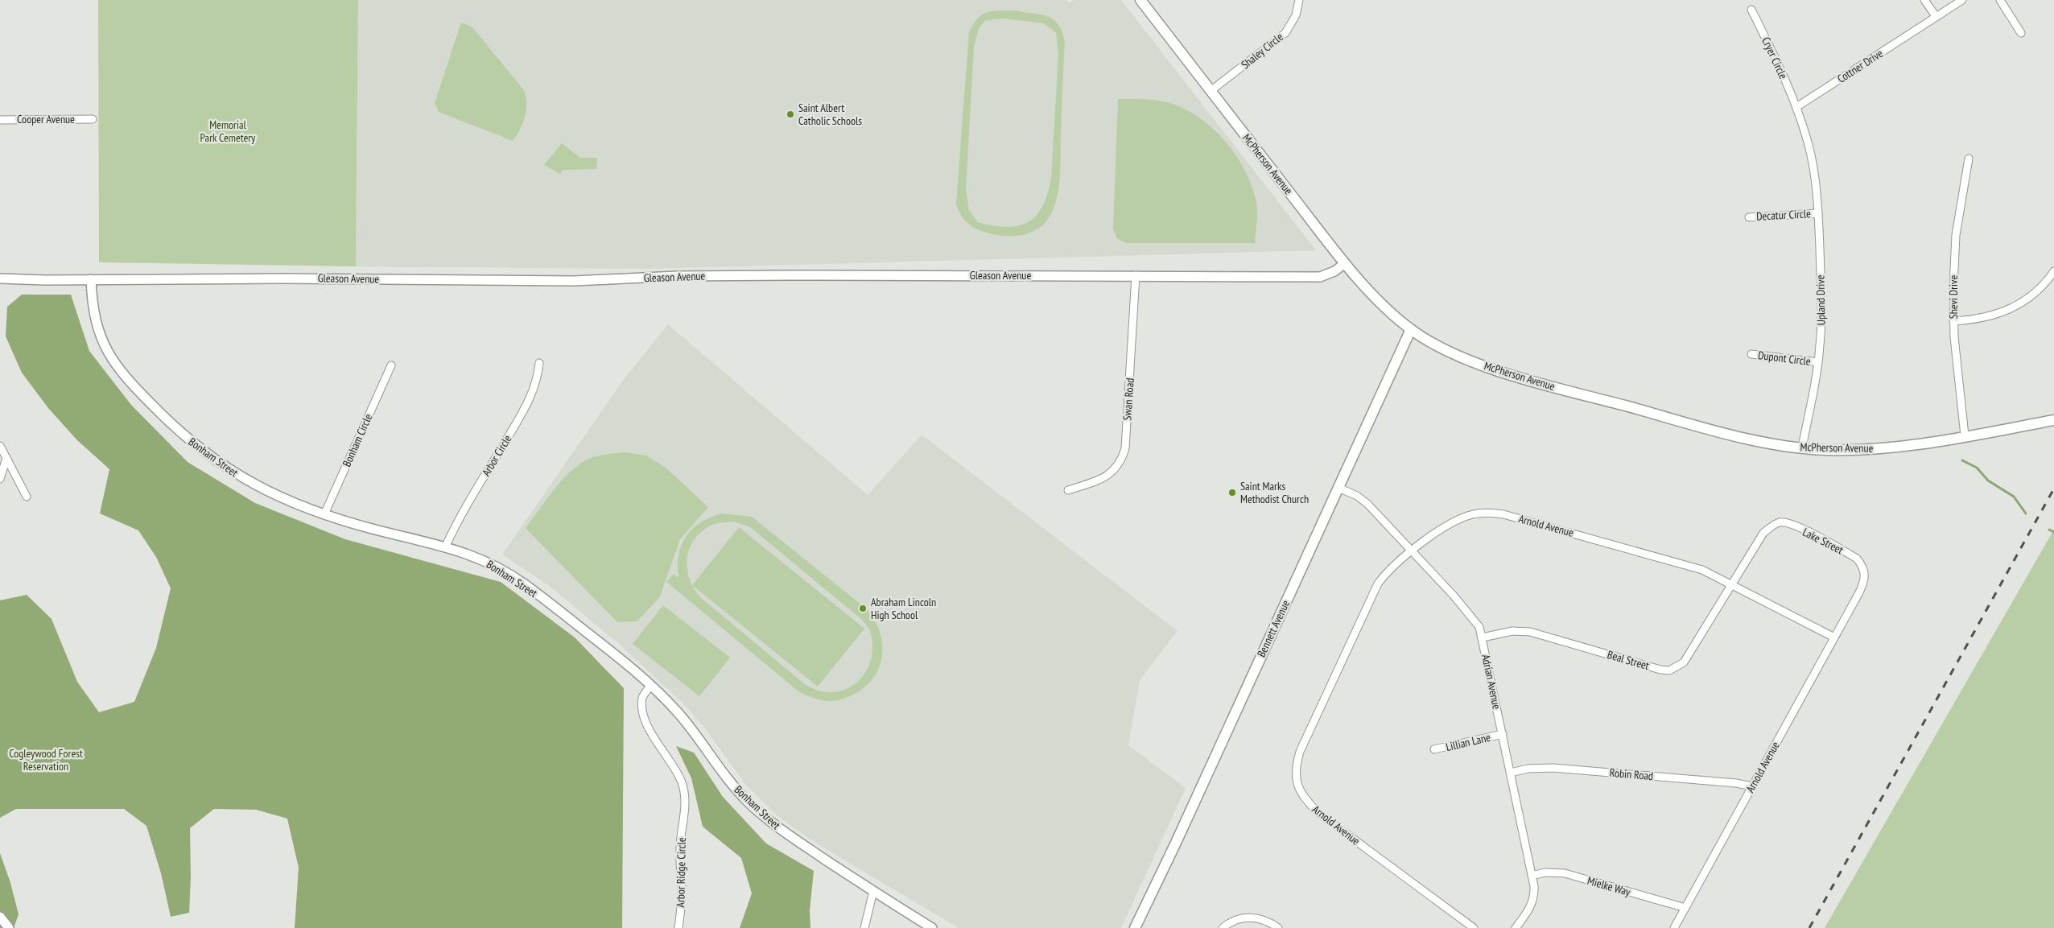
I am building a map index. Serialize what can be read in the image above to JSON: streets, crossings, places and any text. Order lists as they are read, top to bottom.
{
  "streets": {
    "main road": ["McPherson Avenue", "Bennett Avenue"],
    "street": [
      "Shaley Circle",
      "Cryer Circle",
      "Cottner Drive",
      "Cooper Avenue",
      "Decatur Circle",
      "Gleason Avenue",
      "Shevi Drive",
      "Upland Drive",
      "Dupont Circle",
      "Swan Road",
      "Bonham Circle",
      "Arbor Circle",
      "Bonham Street",
      "Arnold Avenue",
      "Lake Street",
      "Beal Street",
      "Adrian Avenue",
      "Lillian Lane",
      "Robin Road",
      "Arbor Ridge Circle",
      "Mielke Way"
    ]
  },
  "crossings": [
    ["Shaley Circle", "McPherson Avenue"],
    ["Cryer Circle", "Cottner Drive"],
    ["Cryer Circle", "Upland Drive"],
    ["Cottner Drive", "Upland Drive"],
    ["McPherson Avenue", "Gleason Avenue"],
    ["McPherson Avenue", "Shevi Drive"],
    ["McPherson Avenue", "Upland Drive"],
    ["McPherson Avenue", "Bennett Avenue"],
    ["Decatur Circle", "Upland Drive"],
    ["Gleason Avenue", "Swan Road"],
    ["Gleason Avenue", "Bonham Street"],
    ["Upland Drive", "Dupont Circle"],
    ["Bonham Circle", "Bonham Street"],
    ["Arbor Circle", "Bonham Street"],
    ["Bonham Street", "Arbor Ridge Circle"],
    ["Arnold Avenue", "Lake Street"],
    ["Arnold Avenue", "Beal Street"],
    ["Arnold Avenue", "Adrian Avenue"],
    ["Arnold Avenue", "Robin Road"],
    ["Arnold Avenue", "Mielke Way"],
    ["Lake Street", "Beal Street"],
    ["Bennett Avenue", "Adrian Avenue"],
    ["Beal Street", "Adrian Avenue"],
    ["Adrian Avenue", "Lillian Lane"],
    ["Adrian Avenue", "Robin Road"],
    ["Adrian Avenue", "Mielke Way"]
  ],
  "parks": ["Memorial Park Cemetery", "Cogleywood Forest Reservation"],
  "places": ["Saint Albert Catholic Schools", "Saint Marks Methodist Church", "Abraham Lincoln High School"]
}
